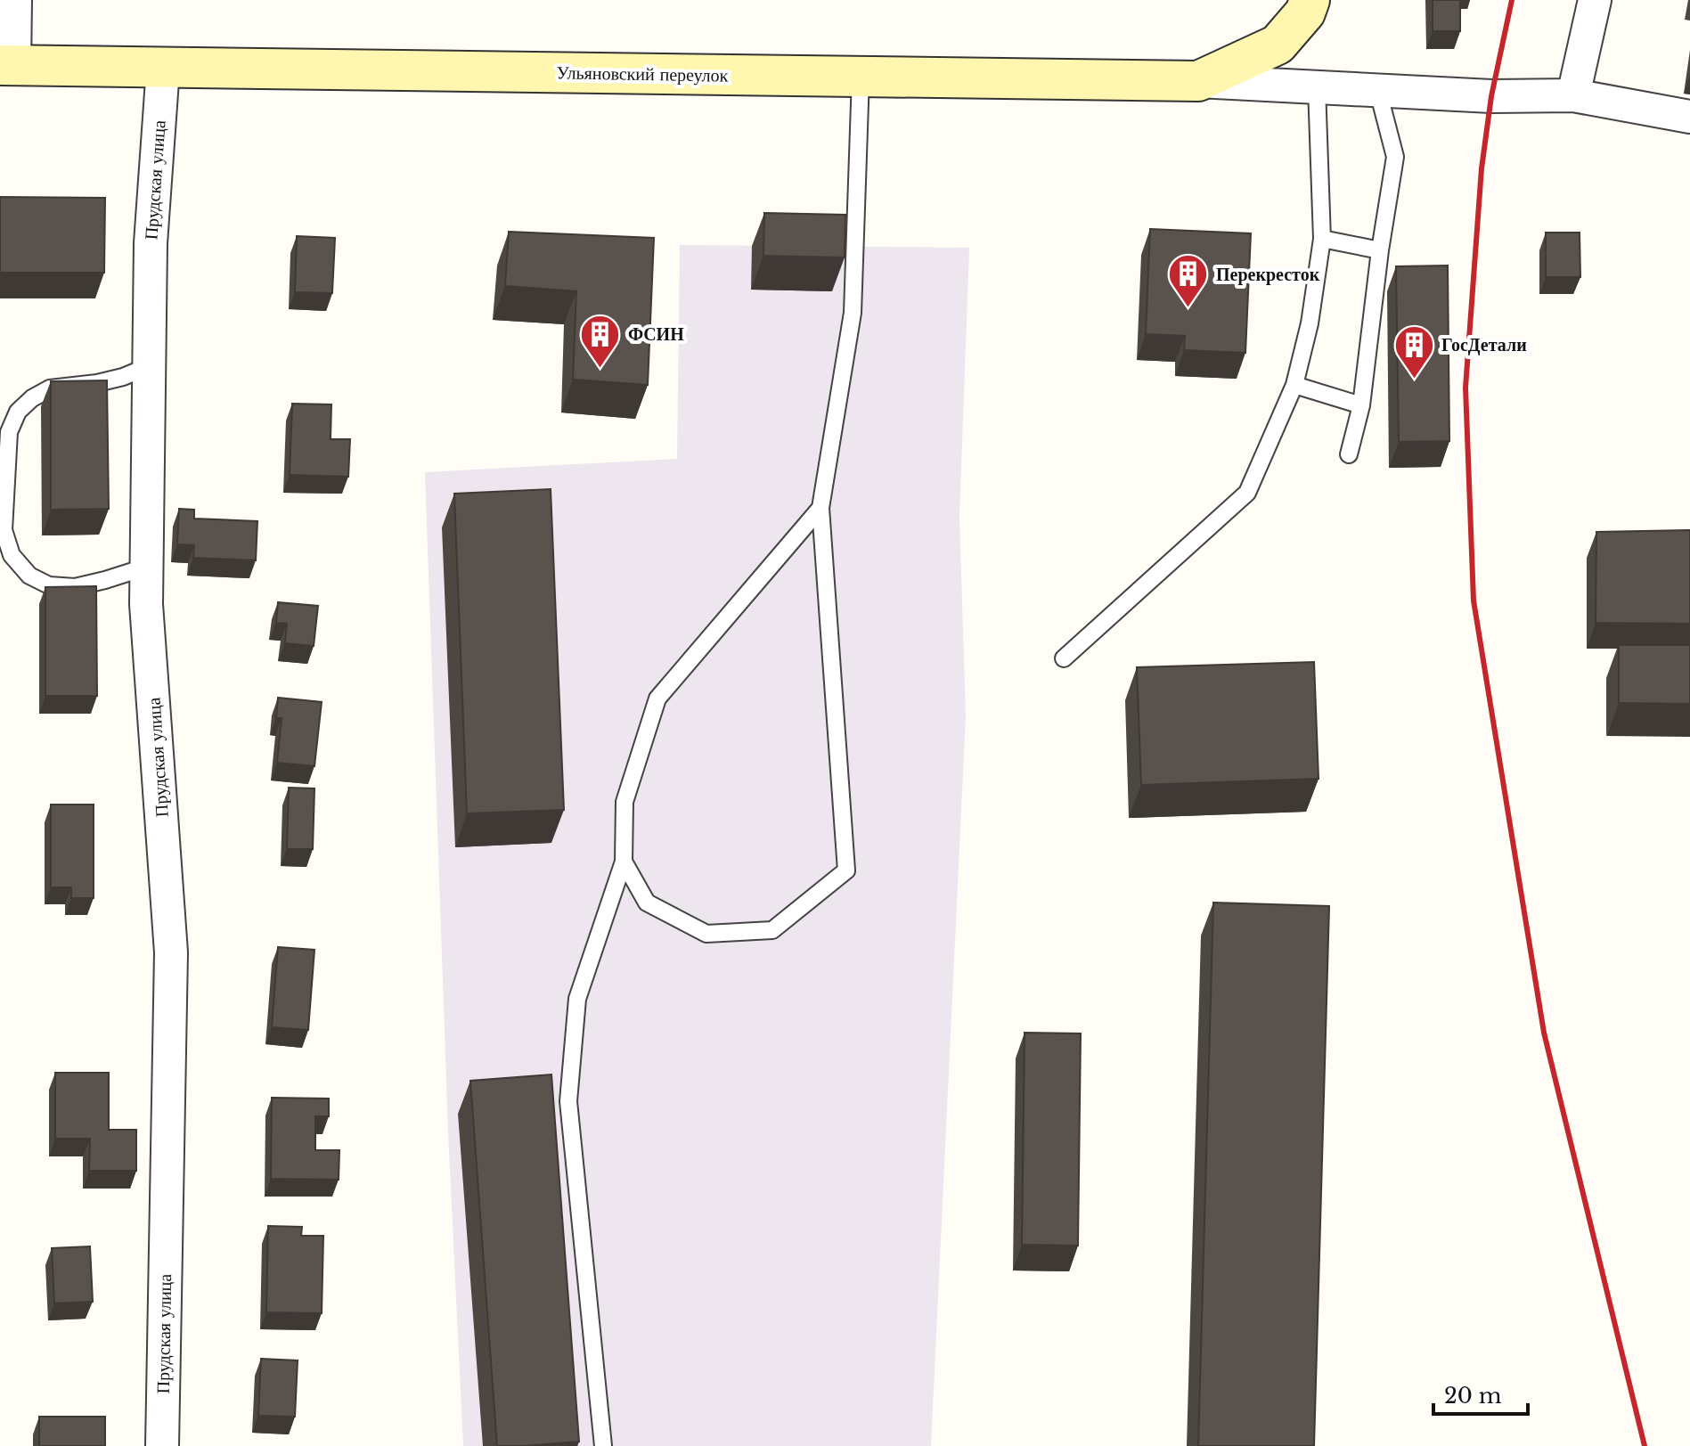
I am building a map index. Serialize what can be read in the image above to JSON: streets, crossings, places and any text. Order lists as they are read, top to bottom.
{
  "streets": {
    "main road": ["Ульяновский переулок"],
    "street": ["Прудская улица"]
  },
  "crossings": [
    ["Ульяновский переулок", "Прудская улица"]
  ],
  "places": {
    "building": ["Перекресток", "ФСИН", "ГосДетали"]
  },
  "scale_bar": "20 m"
}
